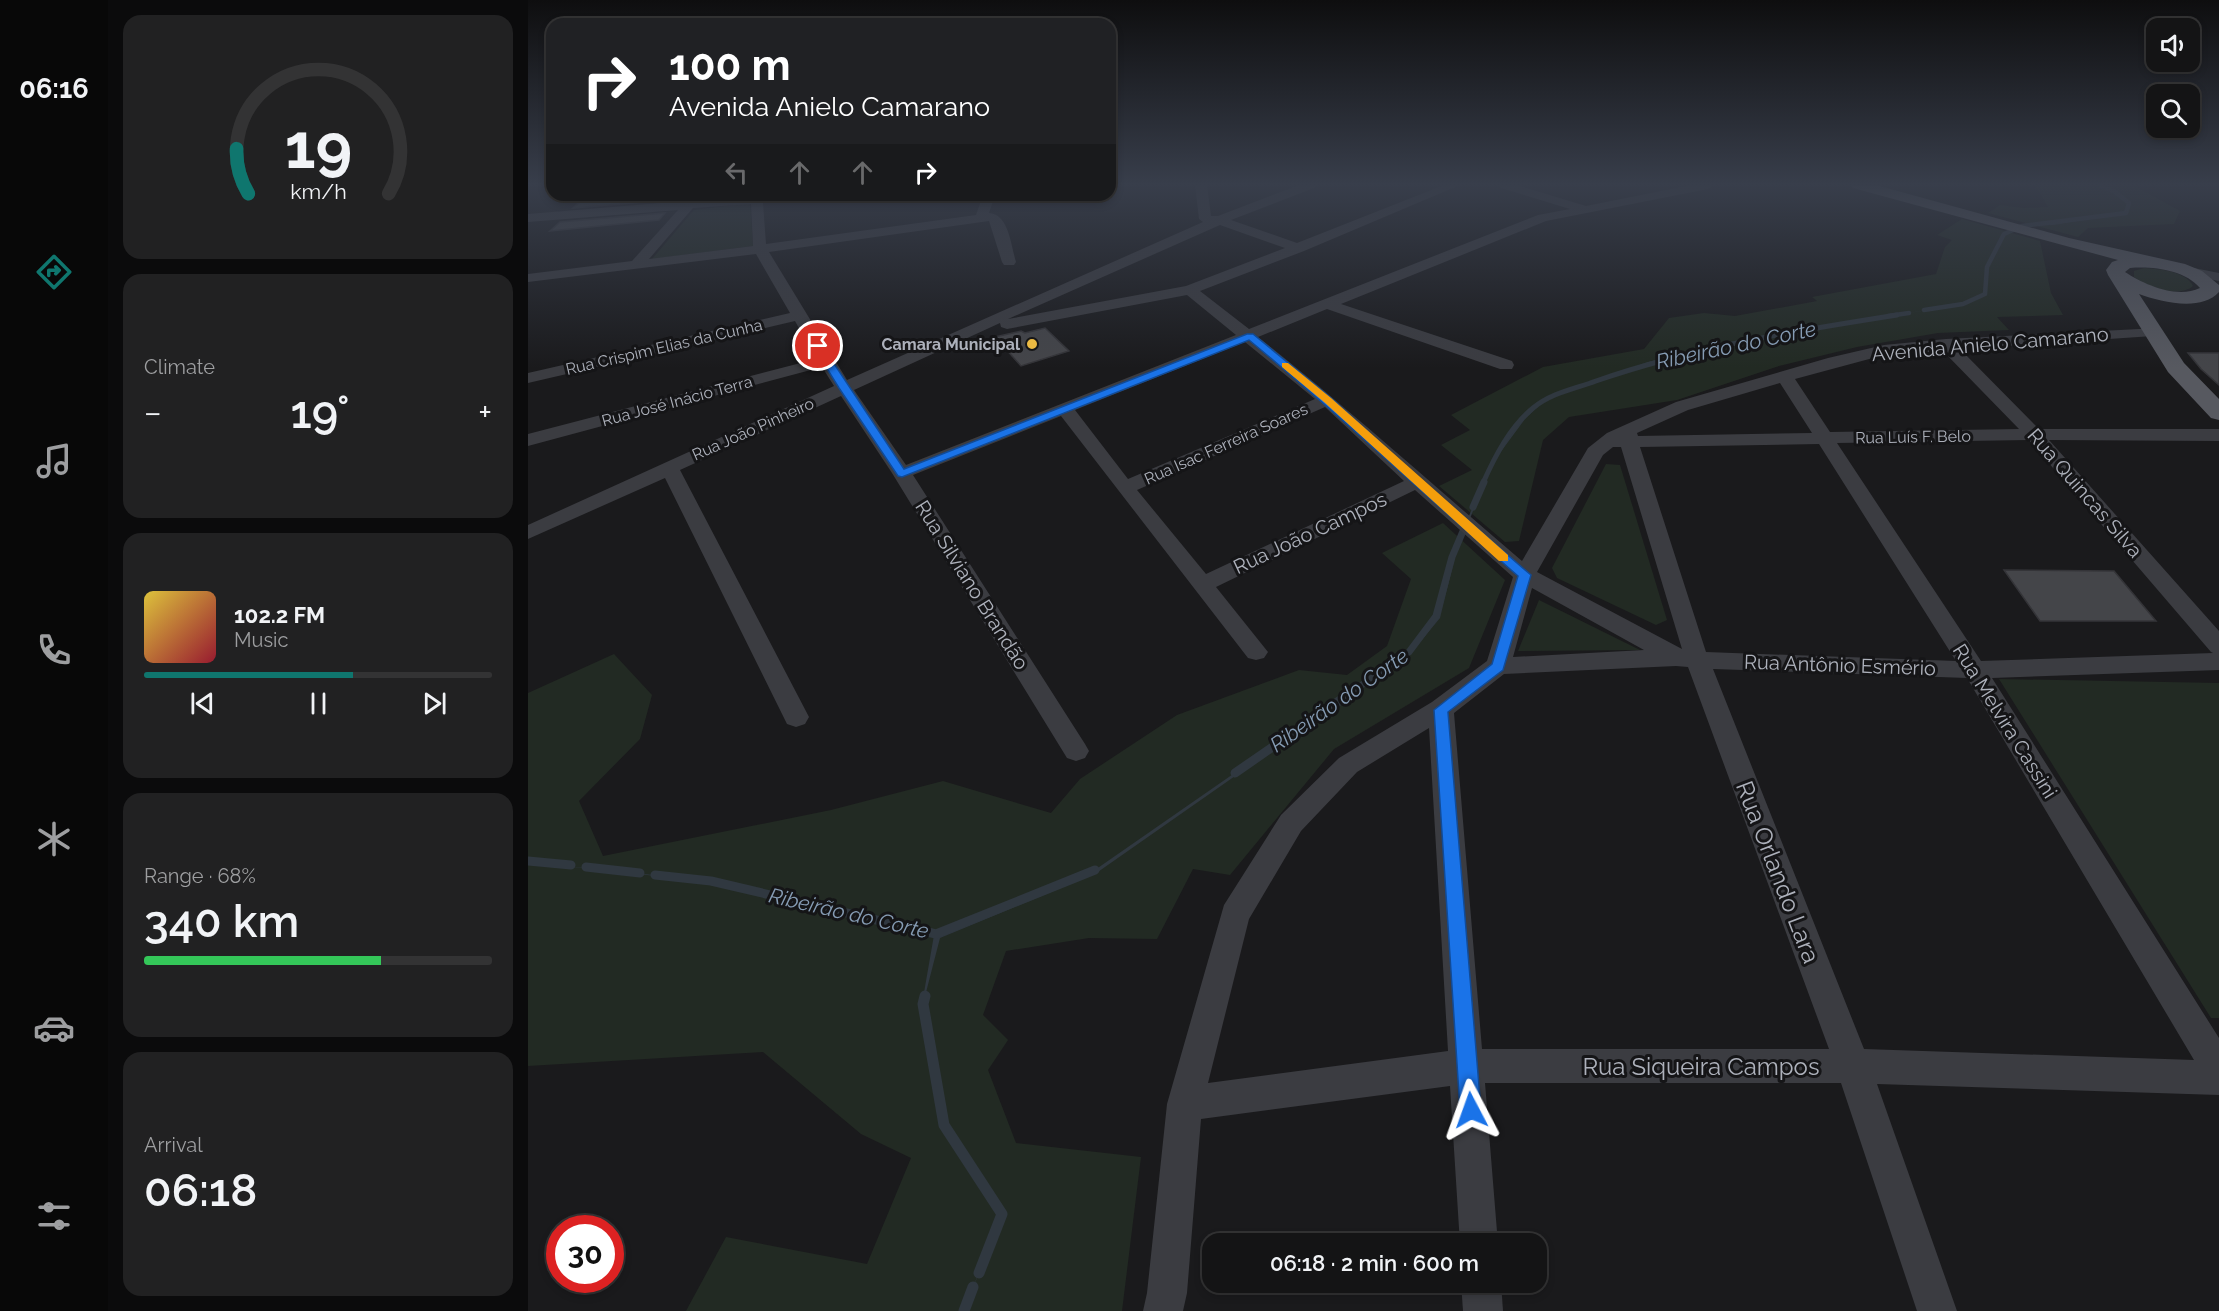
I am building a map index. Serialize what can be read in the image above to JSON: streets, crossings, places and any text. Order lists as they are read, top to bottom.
{
  "streets": {
    "street": [
      "Avenida Anielo Camarano",
      "Rua Crispim Elias da Cunha",
      "Rua José Inácio Terra",
      "Rua João Pinheiro",
      "Rua Luís F. Belo",
      "Rua Isac Ferreira Soares",
      "Rua Quincas Silva",
      "Rua João Campos",
      "Rua Silviano Brandão",
      "Rua Antônio Esmério",
      "Rua Melvira Cassini",
      "Rua Orlando Lara",
      "Rua Siqueira Campos"
    ]
  },
  "crossings": [
    ["Avenida Anielo Camarano", "Rua Luís F. Belo"],
    ["Avenida Anielo Camarano", "Rua Quincas Silva"],
    ["Avenida Anielo Camarano", "Rua Antônio Esmério"],
    ["Avenida Anielo Camarano", "Rua Melvira Cassini"],
    ["Avenida Anielo Camarano", "Rua Orlando Lara"],
    ["Rua Crispim Elias da Cunha", "Rua Silviano Brandão"],
    ["Rua José Inácio Terra", "Rua Silviano Brandão"],
    ["Rua João Pinheiro", "Rua Silviano Brandão"],
    ["Rua Luís F. Belo", "Rua Quincas Silva"],
    ["Rua Luís F. Belo", "Rua Melvira Cassini"],
    ["Rua Luís F. Belo", "Rua Orlando Lara"],
    ["Rua Antônio Esmério", "Rua Melvira Cassini"],
    ["Rua Antônio Esmério", "Rua Orlando Lara"],
    ["Rua Orlando Lara", "Rua Siqueira Campos"]
  ],
  "water": ["Ribeirão do Corte"],
  "places": ["Camara Municipal"],
  "page": {
    "tabs": "06:16",
    "turn": ["100 m", "Avenida Anielo Camarano"],
    "tile": [
      "Climate",
      ["Range · 68%", "340 km"],
      ["Arrival", "06:18"]
    ],
    "heat": ["−", "19°", "+"],
    "song": ["102.2 FM", "Music"],
    "limit": "30",
    "trip": "06:18 · 2 min · 600 m",
    "gauge": ["19", "km/h"]
  }
}
